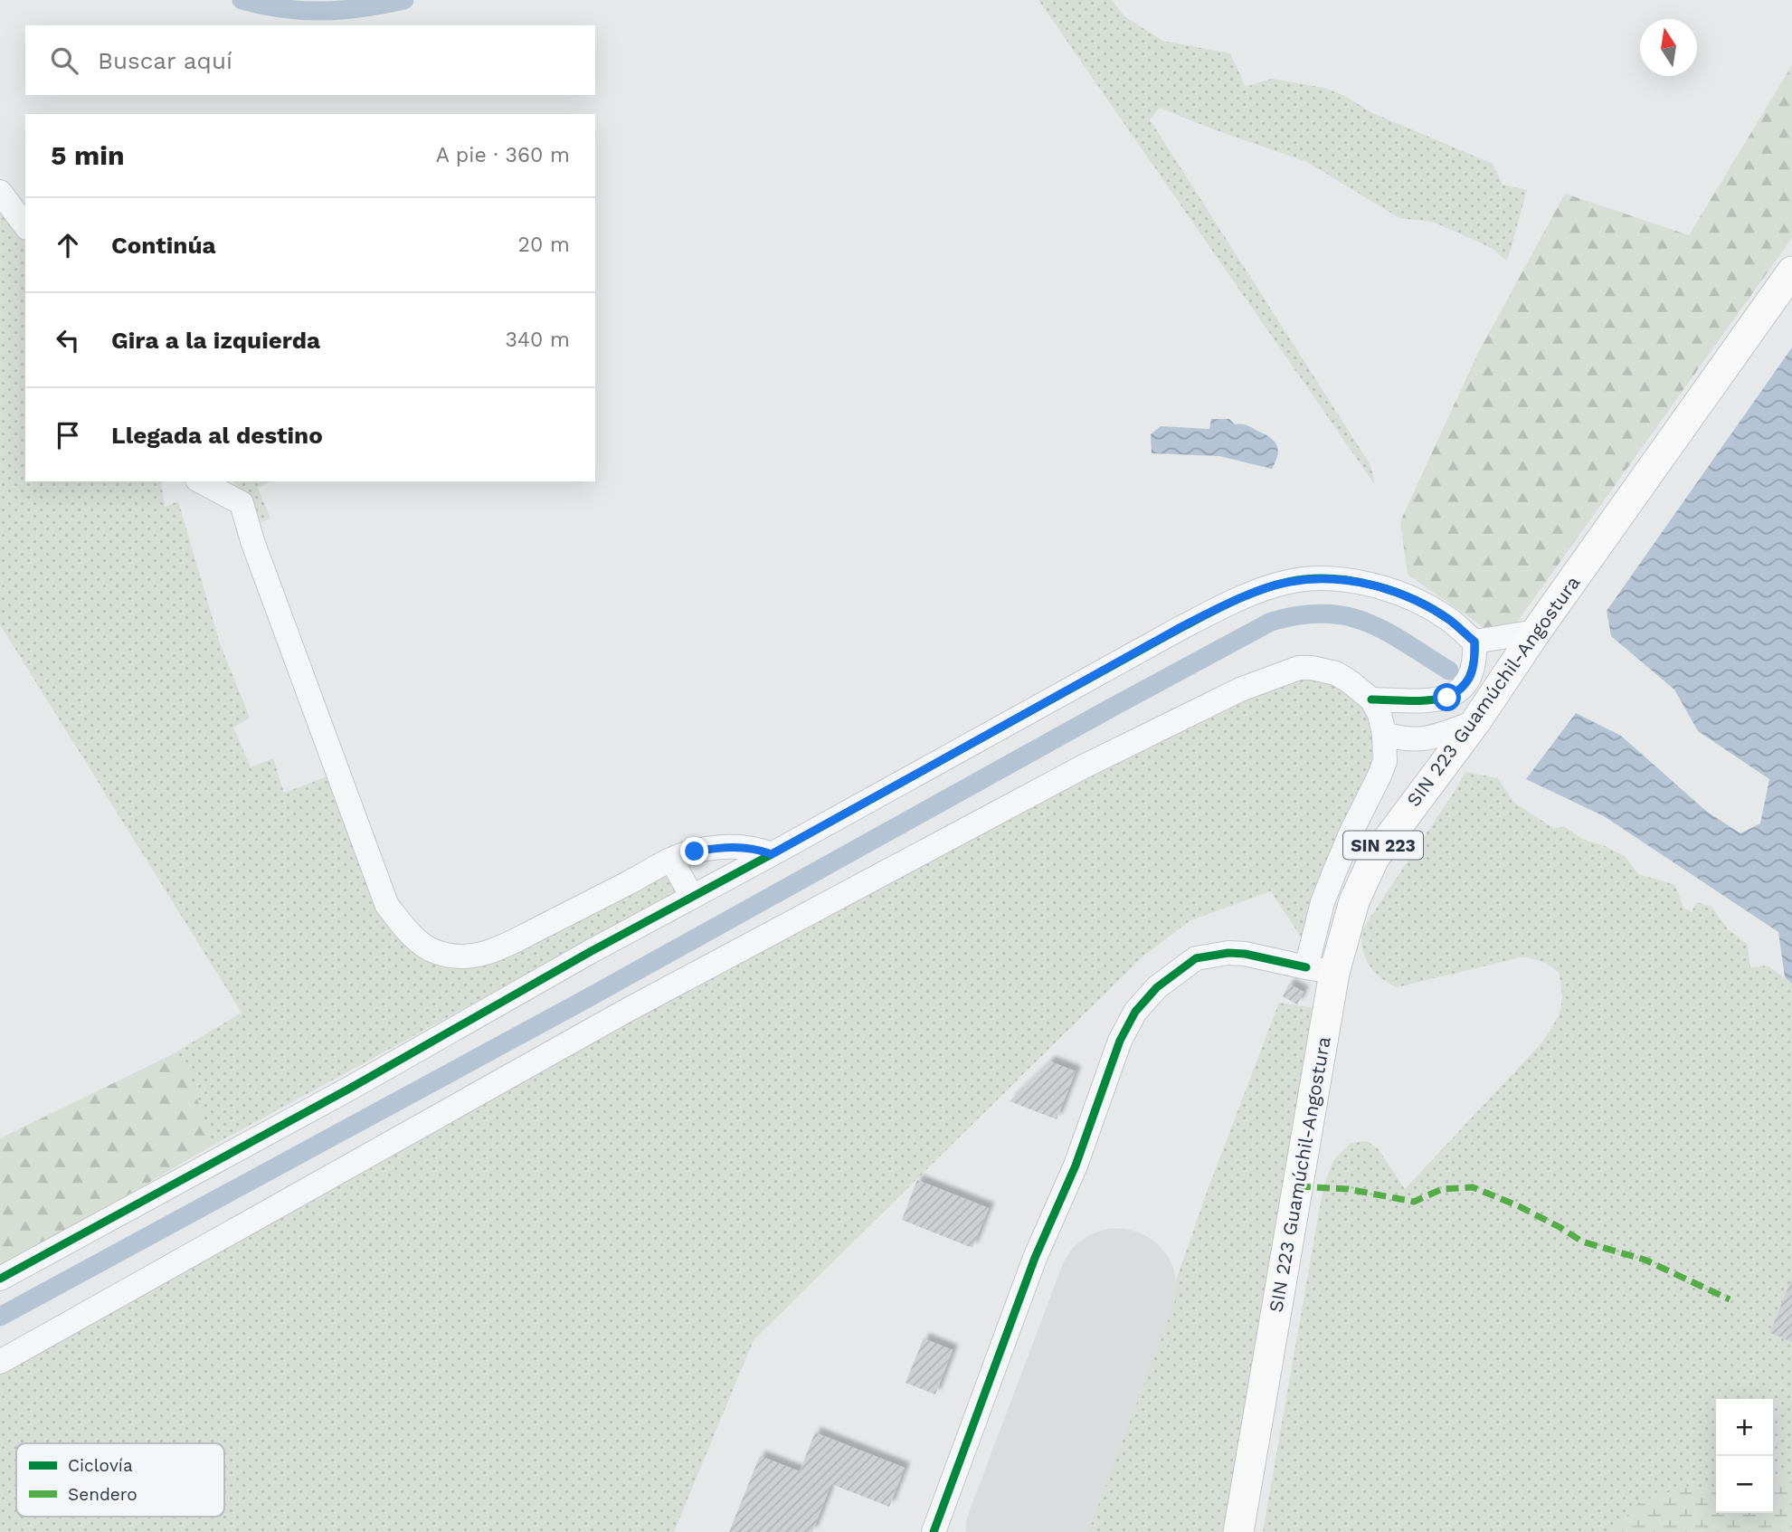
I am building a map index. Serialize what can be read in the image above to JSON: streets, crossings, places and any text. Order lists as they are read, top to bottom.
{
  "streets": {
    "main road": ["SIN 223 Guamúchil-Angostura", "SIN 223"]
  },
  "legend": ["Ciclovía", "Sendero"],
  "north": "top",
  "page": {
    "search": "Buscar aquí",
    "heading": ["5 min", "A pie · 360 m"],
    "list": [
      ["Continúa", "20 m"],
      ["Gira a la izquierda", "340 m"],
      "Llegada al destino"
    ],
    "map_buttons": ["+", "−"]
  }
}
